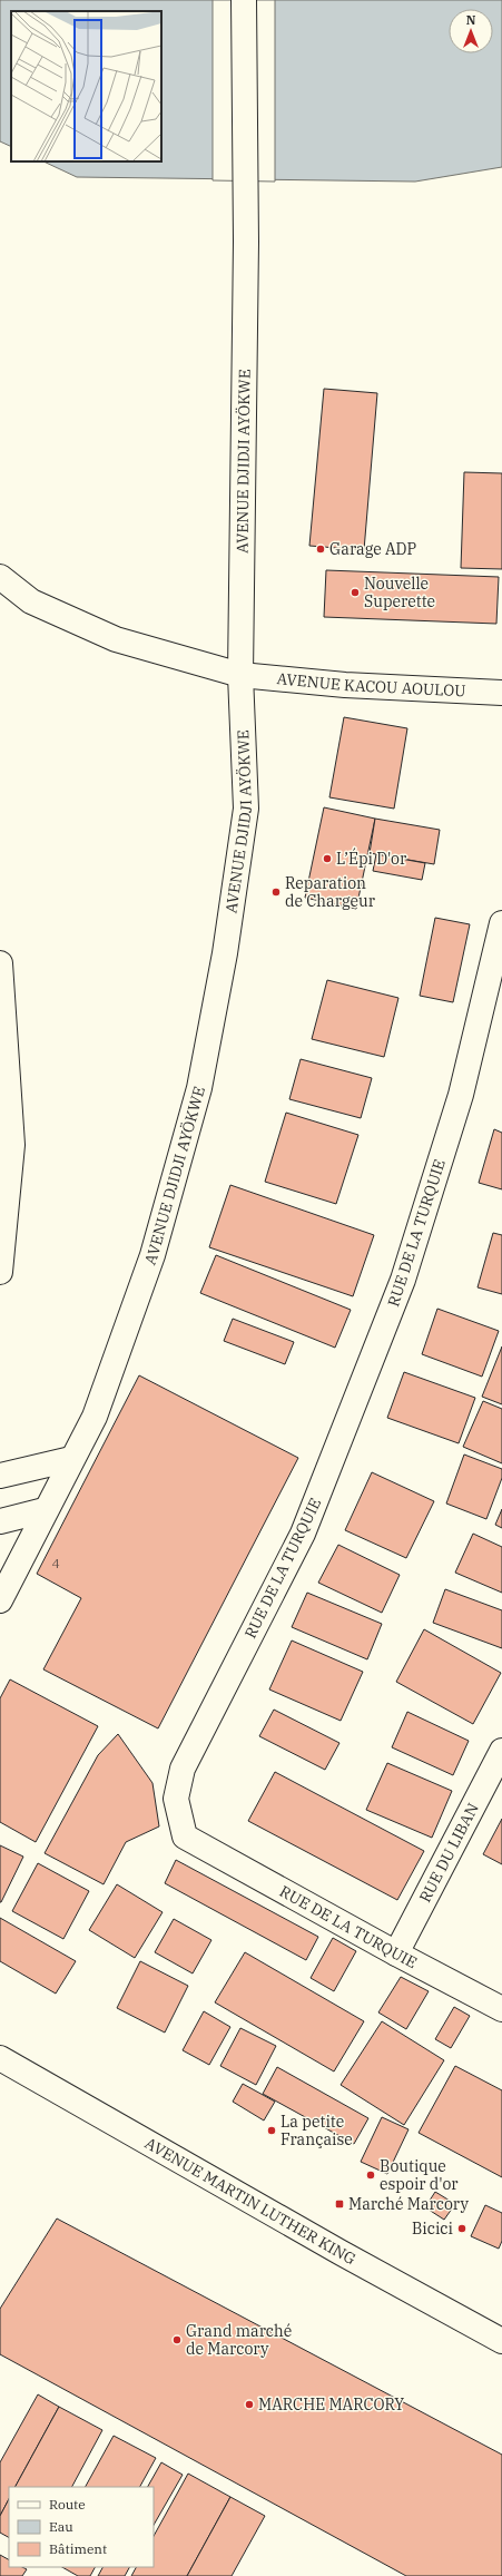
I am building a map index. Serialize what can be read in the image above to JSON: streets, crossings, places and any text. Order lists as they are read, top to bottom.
{
  "streets": {
    "main road": [
      "AVENUE DJIDJI AYÖKWE",
      "AVENUE KACOU AOULOU",
      "RUE DE LA TURQUIE",
      "RUE DU LIBAN",
      "AVENUE MARTIN LUTHER KING"
    ]
  },
  "crossings": [
    ["AVENUE DJIDJI AYÖKWE", "AVENUE KACOU AOULOU"],
    ["RUE DE LA TURQUIE", "RUE DU LIBAN"]
  ],
  "places": {
    "other": [
      "Garage ADP",
      "Nouvelle Superette",
      "L’Épi D'or",
      "Reparation de Chargeur",
      "La petite Française",
      "Boutique espoir d'or",
      "Bicici",
      "Grand marché de Marcory",
      "MARCHE MARCORY"
    ],
    "transit": ["Marché Marcory"]
  },
  "house_numbers": ["4"],
  "legend": ["Route", "Eau", "Bâtiment"],
  "north": "top"
}
